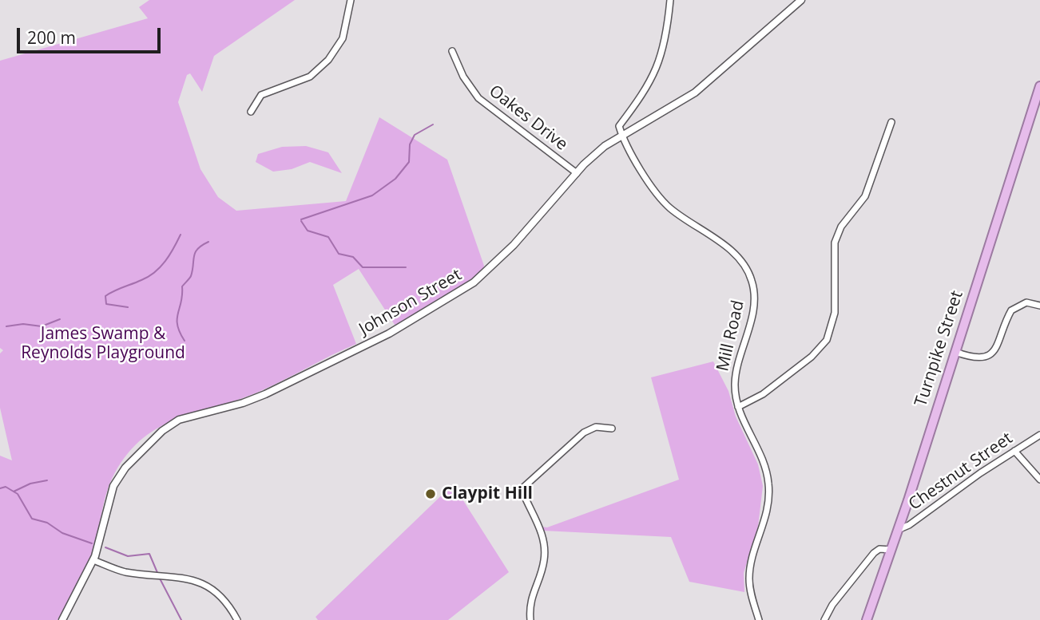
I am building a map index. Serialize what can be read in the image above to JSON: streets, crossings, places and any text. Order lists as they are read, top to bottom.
{
  "streets": {
    "highway": ["Turnpike Street"],
    "street": [
      "Oakes Drive",
      "Johnson Street",
      "Mill Road",
      "Chestnut Street"
    ]
  },
  "crossings": [
    ["Oakes Drive", "Johnson Street"],
    ["Johnson Street", "Mill Road"],
    ["Turnpike Street", "Chestnut Street"]
  ],
  "parks": ["James Swamp & Reynolds Playground"],
  "places": ["Claypit Hill"],
  "scale_bar": "200 m"
}
